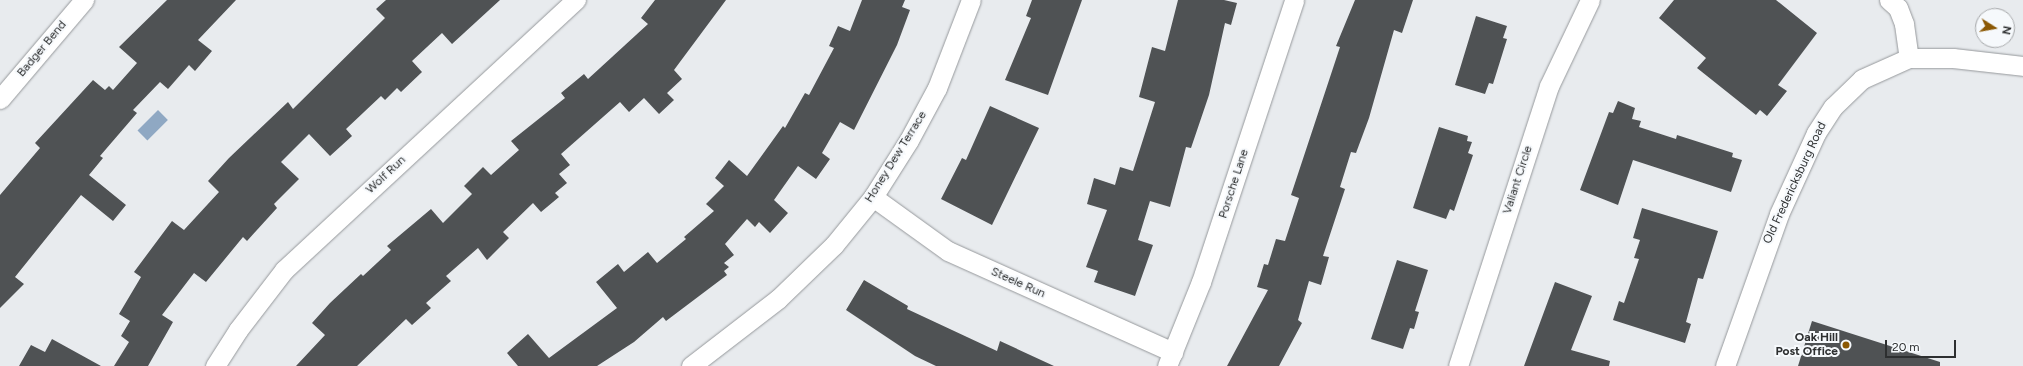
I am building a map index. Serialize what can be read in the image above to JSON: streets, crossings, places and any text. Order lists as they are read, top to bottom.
{
  "streets": {
    "street": [
      "Badger Bend",
      "Honey Dew Terrace",
      "Wolf Run",
      "Valiant Circle",
      "Old Fredericksburg Road",
      "Porsche Lane",
      "Steele Run"
    ]
  },
  "crossings": [
    ["Honey Dew Terrace", "Steele Run"],
    ["Porsche Lane", "Steele Run"]
  ],
  "places": ["Oak Hill Post Office"],
  "scale_bar": "20 m",
  "north": "right"
}
